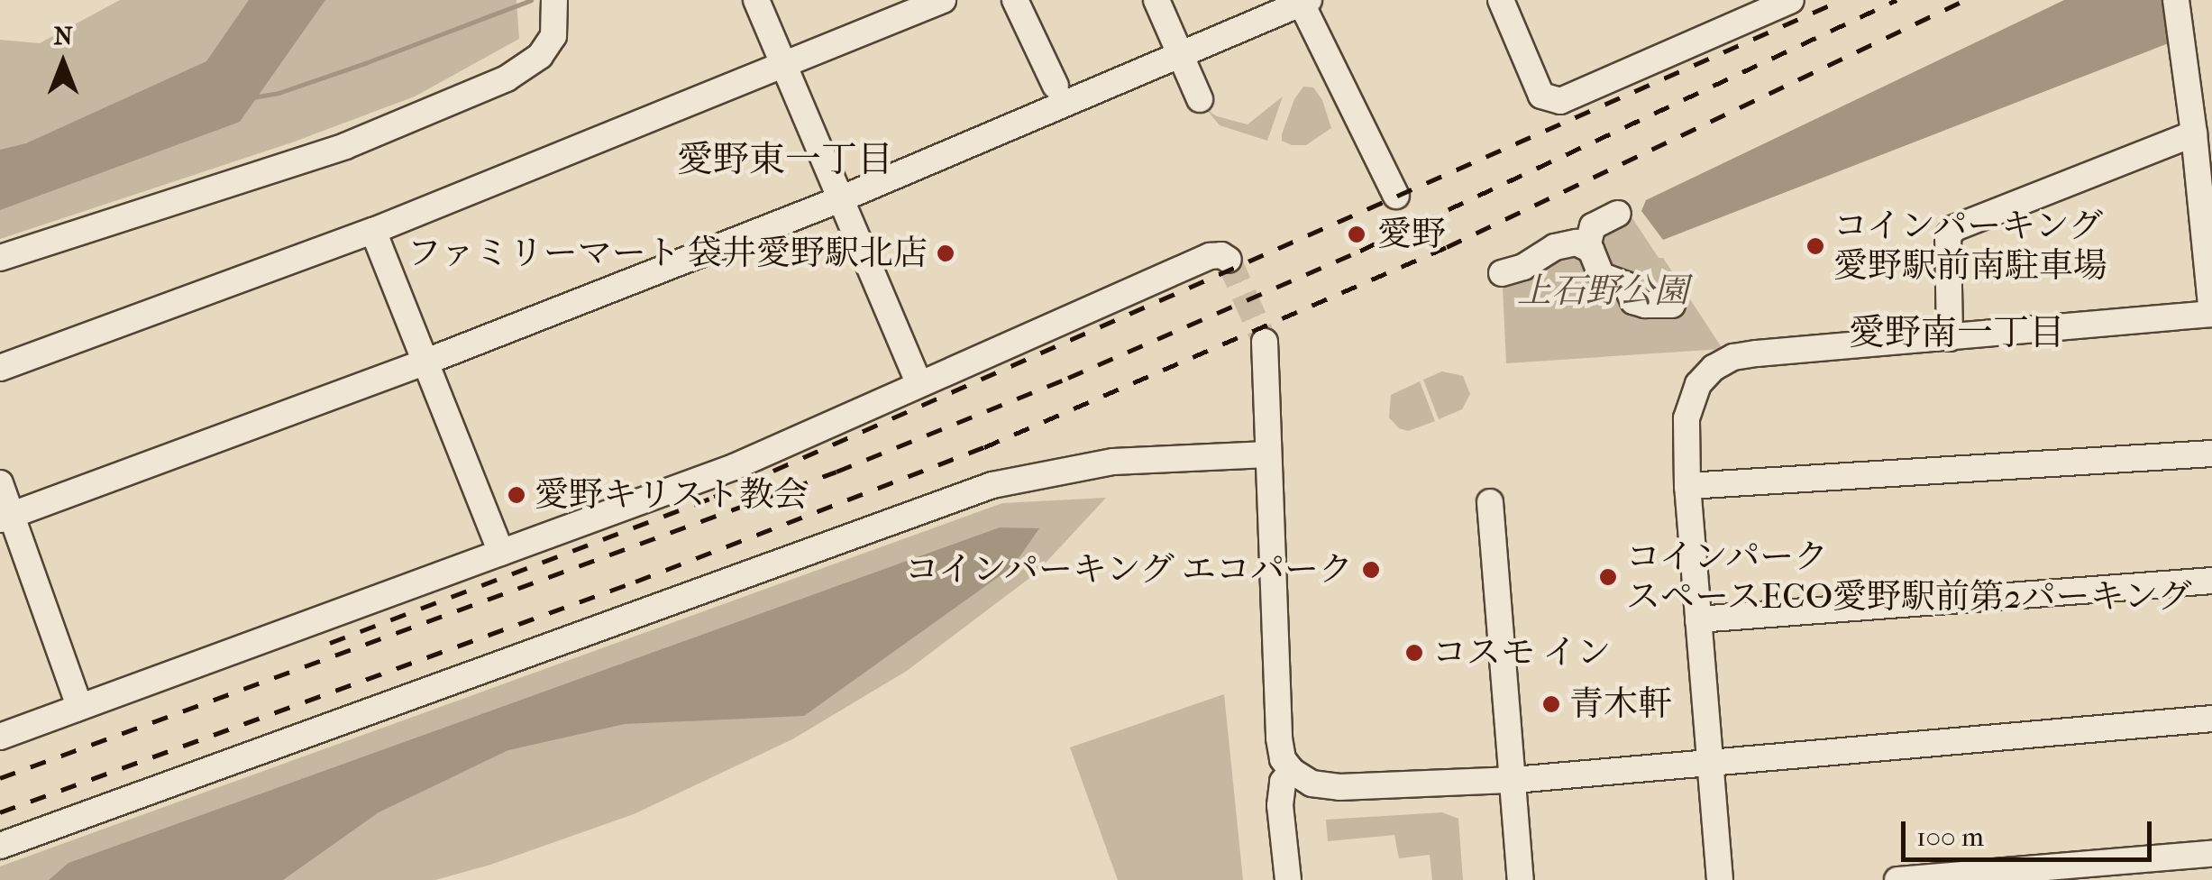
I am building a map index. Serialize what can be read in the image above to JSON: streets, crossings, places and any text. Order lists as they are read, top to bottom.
{
  "districts": ["愛野東一丁目", "愛野南一丁目"],
  "parks": ["上石野公園"],
  "places": [
    "愛野",
    "コインパーキング 愛野駅前南駐車場",
    "ファミリーマート 袋井愛野駅北店",
    "愛野キリスト教会",
    "コインパーキング エコパーク",
    "コインパーク スペースECO愛野駅前第2パーキング",
    "コスモ イン",
    "青木軒"
  ],
  "scale_bar": "100 m",
  "north": "top"
}
